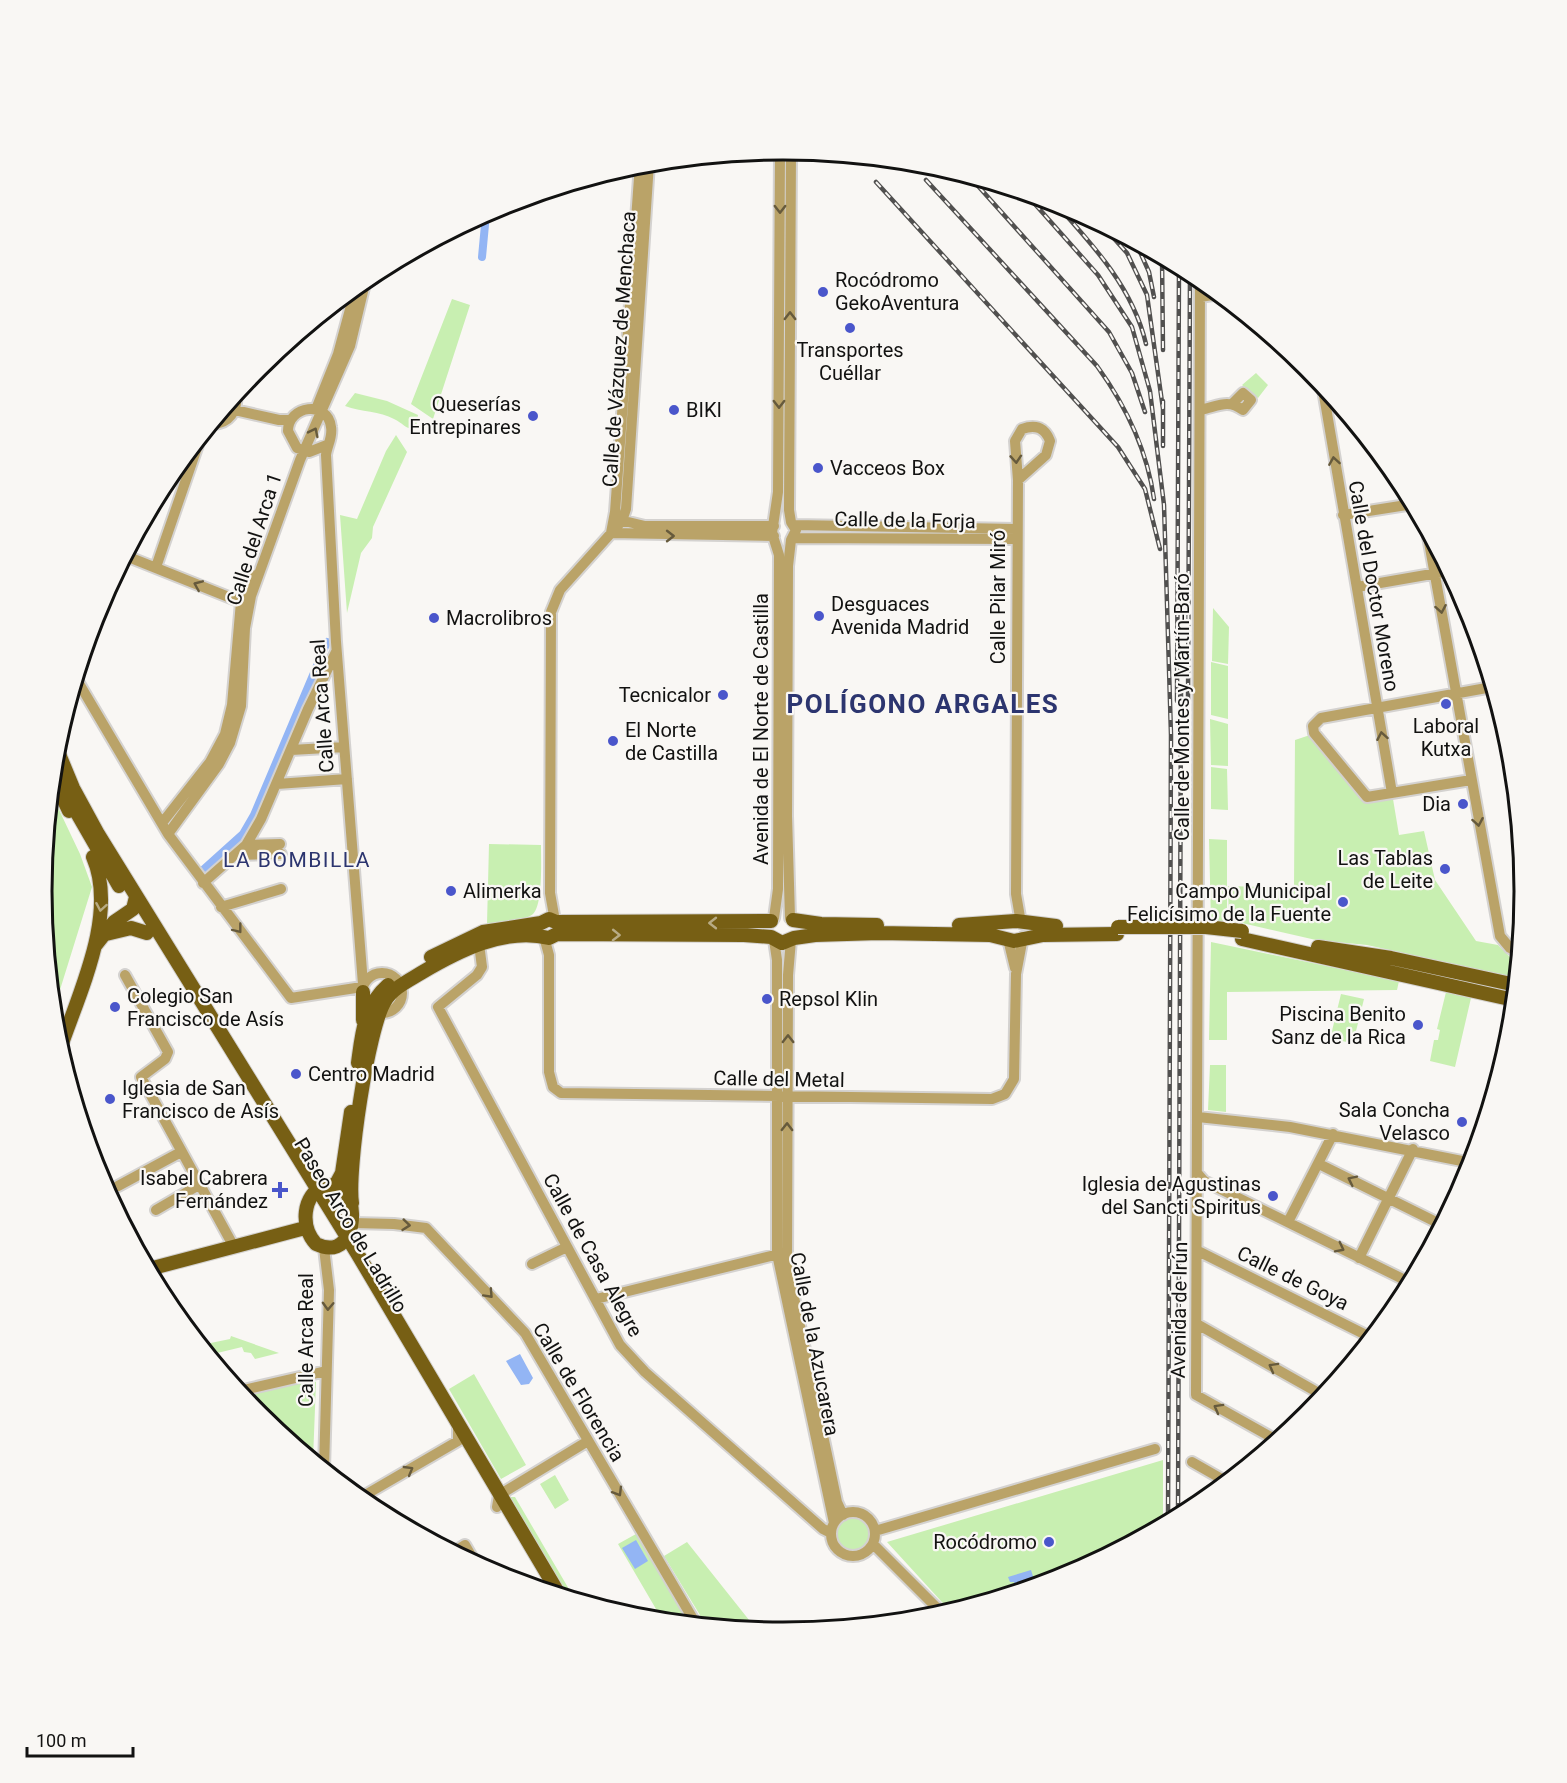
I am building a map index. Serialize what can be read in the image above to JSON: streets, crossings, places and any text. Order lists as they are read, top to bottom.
{
  "streets": {
    "main road": ["Paseo Arco de Ladrillo"],
    "street": [
      "Calle de Vázquez de Menchaca",
      "Calle de la Forja",
      "Calle del Arca 1",
      "Calle del Doctor Moreno",
      "Calle Pilar Miró",
      "Calle Arca Real",
      "Calle de Montes y Martín-Baró",
      "Avenida de El Norte de Castilla",
      "Calle del Metal",
      "Calle de Casa Alegre",
      "Calle de Goya",
      "Avenida de Irún",
      "Calle de la Azucarera",
      "Calle de Florencia"
    ]
  },
  "crossings": [
    ["Calle de la Forja", "Calle Pilar Miró"],
    ["Calle de la Forja", "Avenida de El Norte de Castilla"],
    ["Calle de Montes y Martín-Baró", "Avenida de Irún"],
    ["Calle del Metal", "Calle de la Azucarera"],
    ["Calle de Casa Alegre", "Calle de la Azucarera"],
    ["Calle de Goya", "Avenida de Irún"]
  ],
  "one_way": ["Avenida de Irún", "Calle de Florencia"],
  "districts": ["POLÍGONO ARGALES", "LA BOMBILLA"],
  "places": {
    "other": [
      "Rocódromo GekoAventura",
      "Transportes Cuéllar",
      "BIKI",
      "Queserías Entrepinares",
      "Vacceos Box",
      "Desguaces Avenida Madrid",
      "Macrolibros",
      "Tecnicalor",
      "Laboral Kutxa",
      "El Norte de Castilla",
      "Dia",
      "Las Tablas de Leite",
      "Alimerka",
      "Campo Municipal Felicísimo de la Fuente",
      "Repsol Klin",
      "Colegio San Francisco de Asís",
      "Piscina Benito Sanz de la Rica",
      "Centro Madrid",
      "Iglesia de San Francisco de Asís",
      "Sala Concha Velasco",
      "Iglesia de Agustinas del Sancti Spiritus",
      "Rocódromo"
    ],
    "health": ["Isabel Cabrera Fernández"]
  },
  "scale_bar": "100 m"
}
